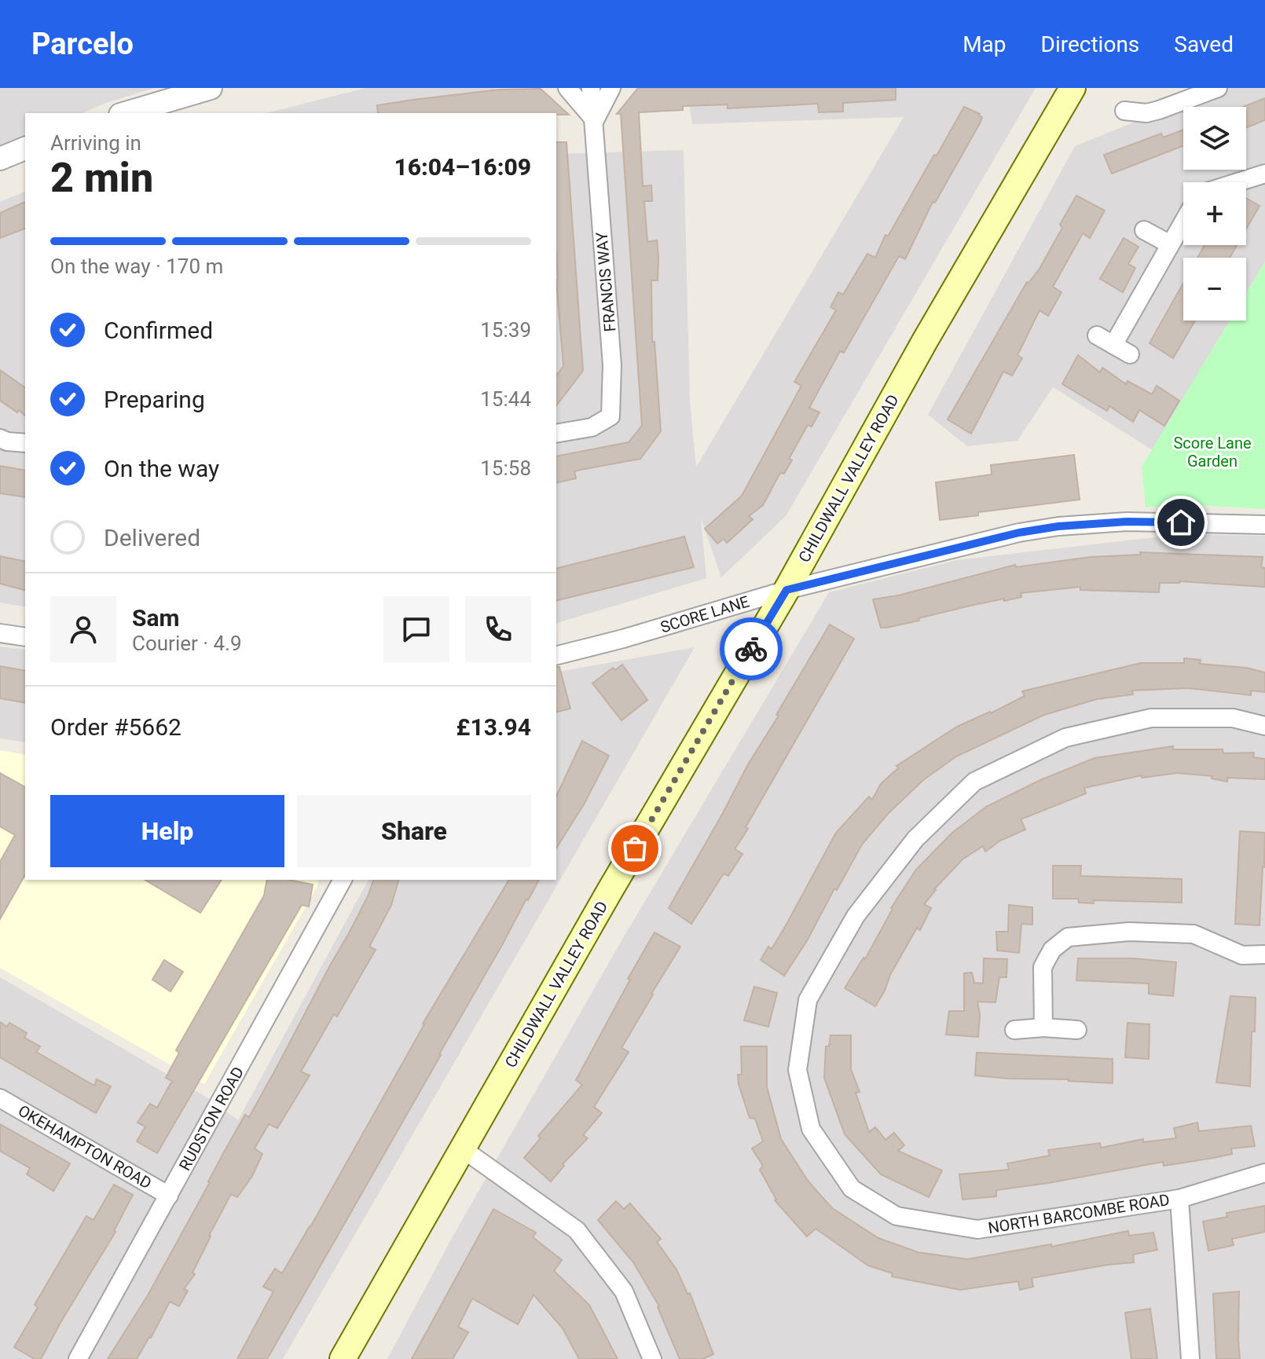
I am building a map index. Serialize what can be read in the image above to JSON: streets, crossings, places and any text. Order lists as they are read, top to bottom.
{
  "streets": {
    "main road": ["CHILDWALL VALLEY ROAD"],
    "street": [
      "FRANCIS WAY",
      "SCORE LANE",
      "RUDSTON ROAD",
      "OKEHAMPTON ROAD",
      "NORTH BARCOMBE ROAD"
    ]
  },
  "crossings": [
    ["CHILDWALL VALLEY ROAD", "SCORE LANE"],
    ["RUDSTON ROAD", "OKEHAMPTON ROAD"]
  ],
  "parks": ["Score Lane Garden"],
  "page": {
    "header": "Parcelo",
    "nav": ["Map", "Directions", "Saved"],
    "map_buttons": ["+", "−"],
    "heading": ["2 min", "Arriving in", "16:04–16:09"],
    "panel": [
      "Sam",
      "Courier · 4.9",
      "Order #5662",
      "£13.94"
    ],
    "bar": "On the way · 170 m",
    "list": [
      ["Confirmed", "15:39"],
      ["Preparing", "15:44"],
      ["On the way", "15:58"],
      "Delivered"
    ],
    "buttons": ["Help", "Share"]
  }
}
